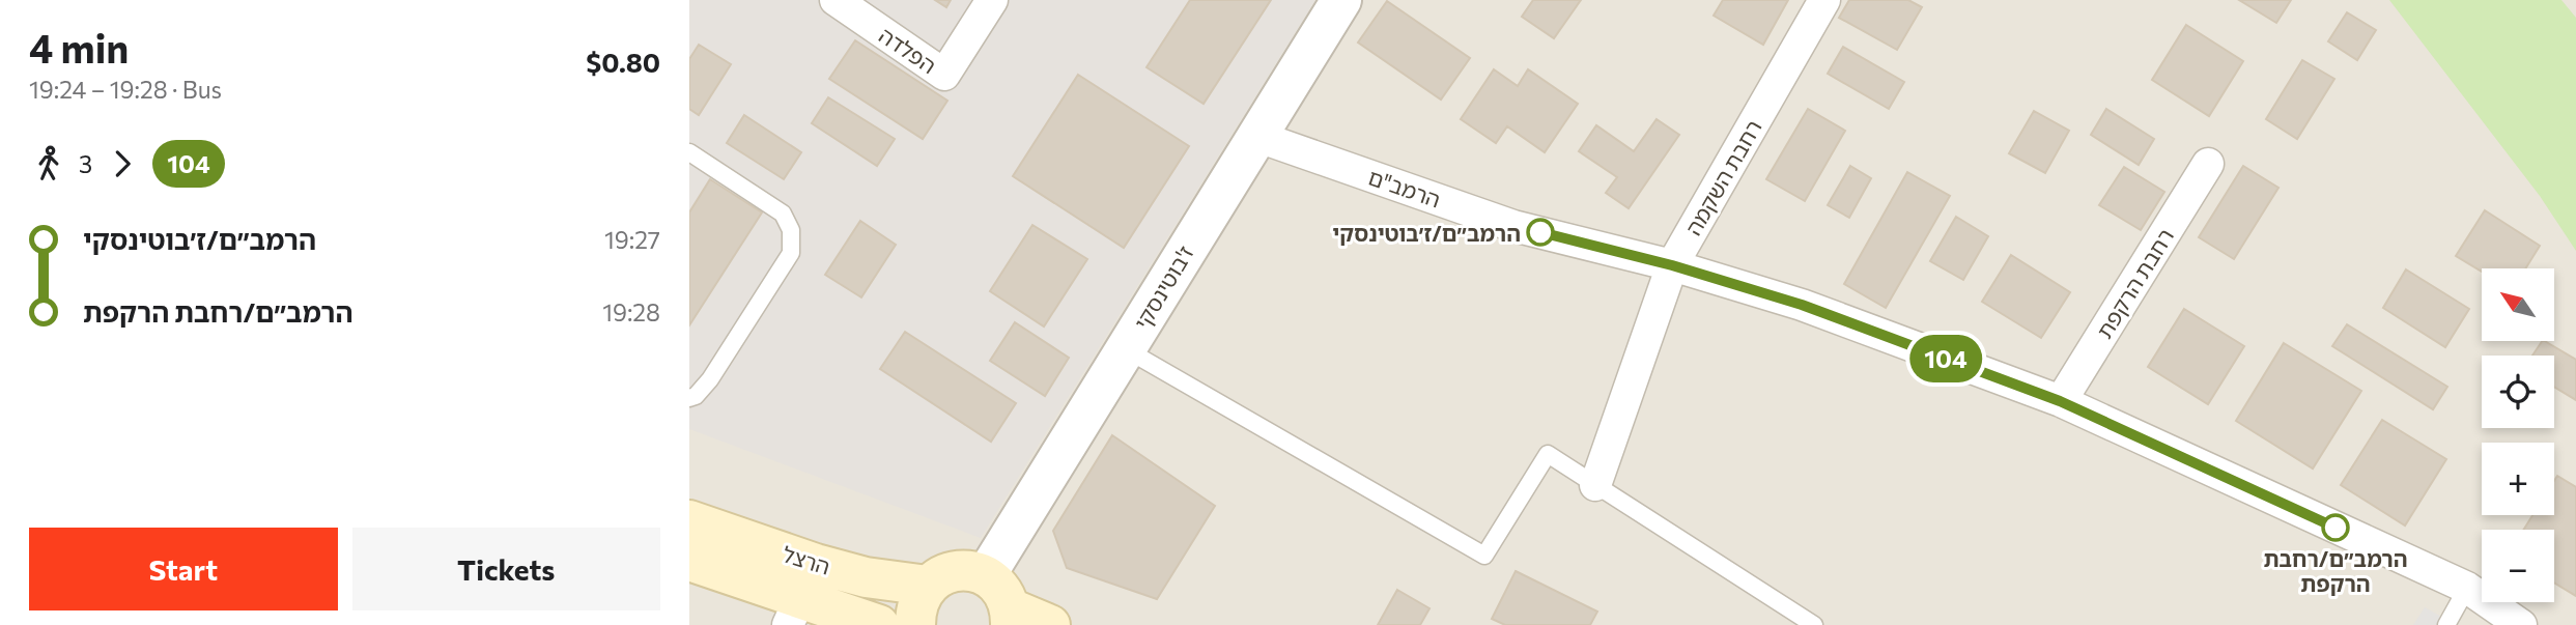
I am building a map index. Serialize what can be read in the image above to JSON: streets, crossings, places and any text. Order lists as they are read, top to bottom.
{
  "streets": {
    "main road": ["הרצל"],
    "street": [
      "הפלדה",
      "רחבת השקמה",
      "הרמב\"ם",
      "רחבת הרקפת",
      "ז'בוטינסקי"
    ]
  },
  "crossings": [
    ["רחבת השקמה", "הרמב\"ם"],
    ["הרמב\"ם", "רחבת הרקפת"],
    ["הרמב\"ם", "ז'בוטינסקי"]
  ],
  "places": ["הרמב״ם/ז׳בוטינסקי", "הרמב״ם/רחבת הרקפת"],
  "lines": ["bus line 104"],
  "north": "top left",
  "page": {
    "heading": ["4 min", "19:24 – 19:28 · Bus", "$0.80"],
    "on_map": "104",
    "legs": ["3", "104"],
    "list": [
      {
        "name": "הרמב״ם/ז׳בוטינסקי",
        "value": "19:27"
      },
      {
        "name": "הרמב״ם/רחבת הרקפת",
        "value": "19:28"
      }
    ],
    "map_buttons": ["+", "−"],
    "buttons": ["Start", "Tickets"]
  }
}
